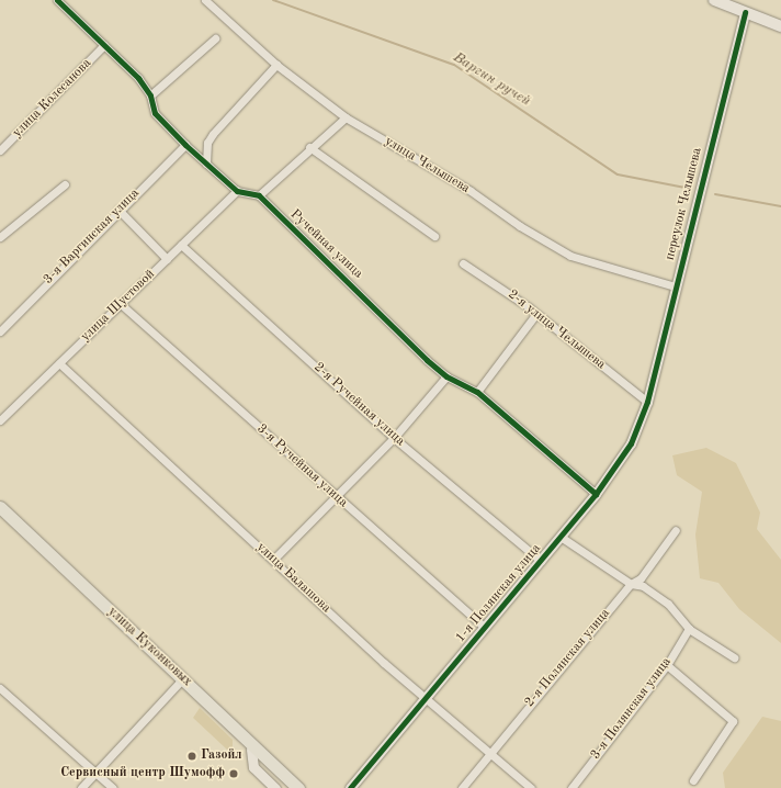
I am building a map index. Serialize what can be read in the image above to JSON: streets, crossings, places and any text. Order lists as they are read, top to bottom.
{
  "streets": {
    "main road": ["улица Куконковых"],
    "street": [
      "улица Колесанова",
      "улица Челышева",
      "переулок Челышева",
      "3-я Варгинская улица",
      "Ручейная улица",
      "улица Шустовой",
      "2-я улица Челышева",
      "2-я Ручейная улица",
      "3-я Ручейная улица",
      "улица Балашова",
      "1-я Полянская улица",
      "2-я Полянская улица",
      "3-я Полянская улица"
    ]
  },
  "crossings": [
    ["улица Челышева", "переулок Челышева"],
    ["переулок Челышева", "2-я улица Челышева"],
    ["переулок Челышева", "1-я Полянская улица"],
    ["Ручейная улица", "1-я Полянская улица"],
    ["улица Шустовой", "2-я Ручейная улица"],
    ["улица Шустовой", "3-я Ручейная улица"],
    ["улица Шустовой", "улица Балашова"],
    ["2-я улица Челышева", "1-я Полянская улица"],
    ["2-я Ручейная улица", "1-я Полянская улица"],
    ["3-я Ручейная улица", "1-я Полянская улица"],
    ["улица Балашова", "1-я Полянская улица"],
    ["улица Балашова", "2-я Полянская улица"]
  ],
  "water": ["Варгин ручей"],
  "places": ["Газойл", "Сервисный центр Шумофф"]
}
